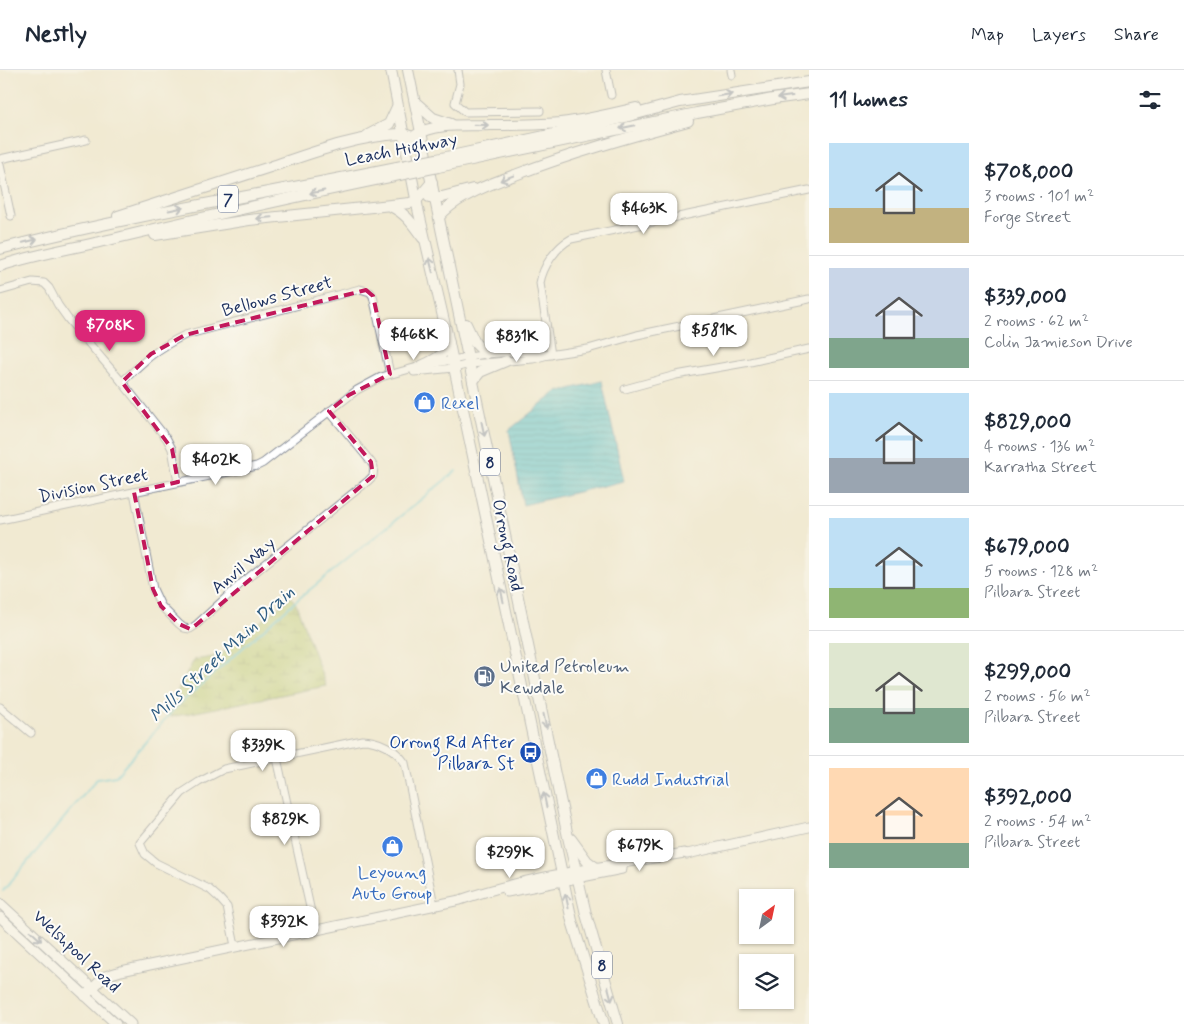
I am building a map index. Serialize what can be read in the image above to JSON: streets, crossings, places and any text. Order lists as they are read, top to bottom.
{
  "streets": {
    "highway": [
      "Leach Highway",
      "7",
      "8",
      "Orrong Road"
    ],
    "main road": ["Welshpool Road"],
    "street": ["Bellows Street", "Division Street", "Anvil Way"]
  },
  "crossings": [
    ["Leach Highway", "7"],
    ["Bellows Street", "Division Street"],
    ["Division Street", "Orrong Road"],
    ["Division Street", "Anvil Way"]
  ],
  "water": ["Mills Street Main Drain"],
  "places": {
    "shop": ["Rexel", "Rudd Industrial", "Leyoung Auto Group"],
    "fuel station": ["United Petroleum Kewdale"],
    "bus stop": ["Orrong Rd After Pilbara St"]
  },
  "north": "top right",
  "page": {
    "header": "Nestly",
    "nav": ["Map", "Layers", "Share"],
    "heading": "11 homes",
    "list": [
      {
        "name": "$708,000",
        "note": "3 rooms · 101 m² · Forge Street"
      },
      {
        "name": "$339,000",
        "note": "2 rooms · 62 m² · Colin Jamieson Drive"
      },
      {
        "name": "$829,000",
        "note": "4 rooms · 136 m² · Karratha Street"
      },
      {
        "name": "$679,000",
        "note": "5 rooms · 128 m² · Pilbara Street"
      },
      {
        "name": "$299,000",
        "note": "2 rooms · 56 m² · Pilbara Street"
      },
      {
        "name": "$392,000",
        "note": "2 rooms · 54 m² · Pilbara Street"
      }
    ],
    "price": [
      "$463K",
      "$708K",
      "$581K",
      "$468K",
      "$831K",
      "$402K",
      "$339K",
      "$829K",
      "$679K",
      "$299K",
      "$392K"
    ]
  }
}
